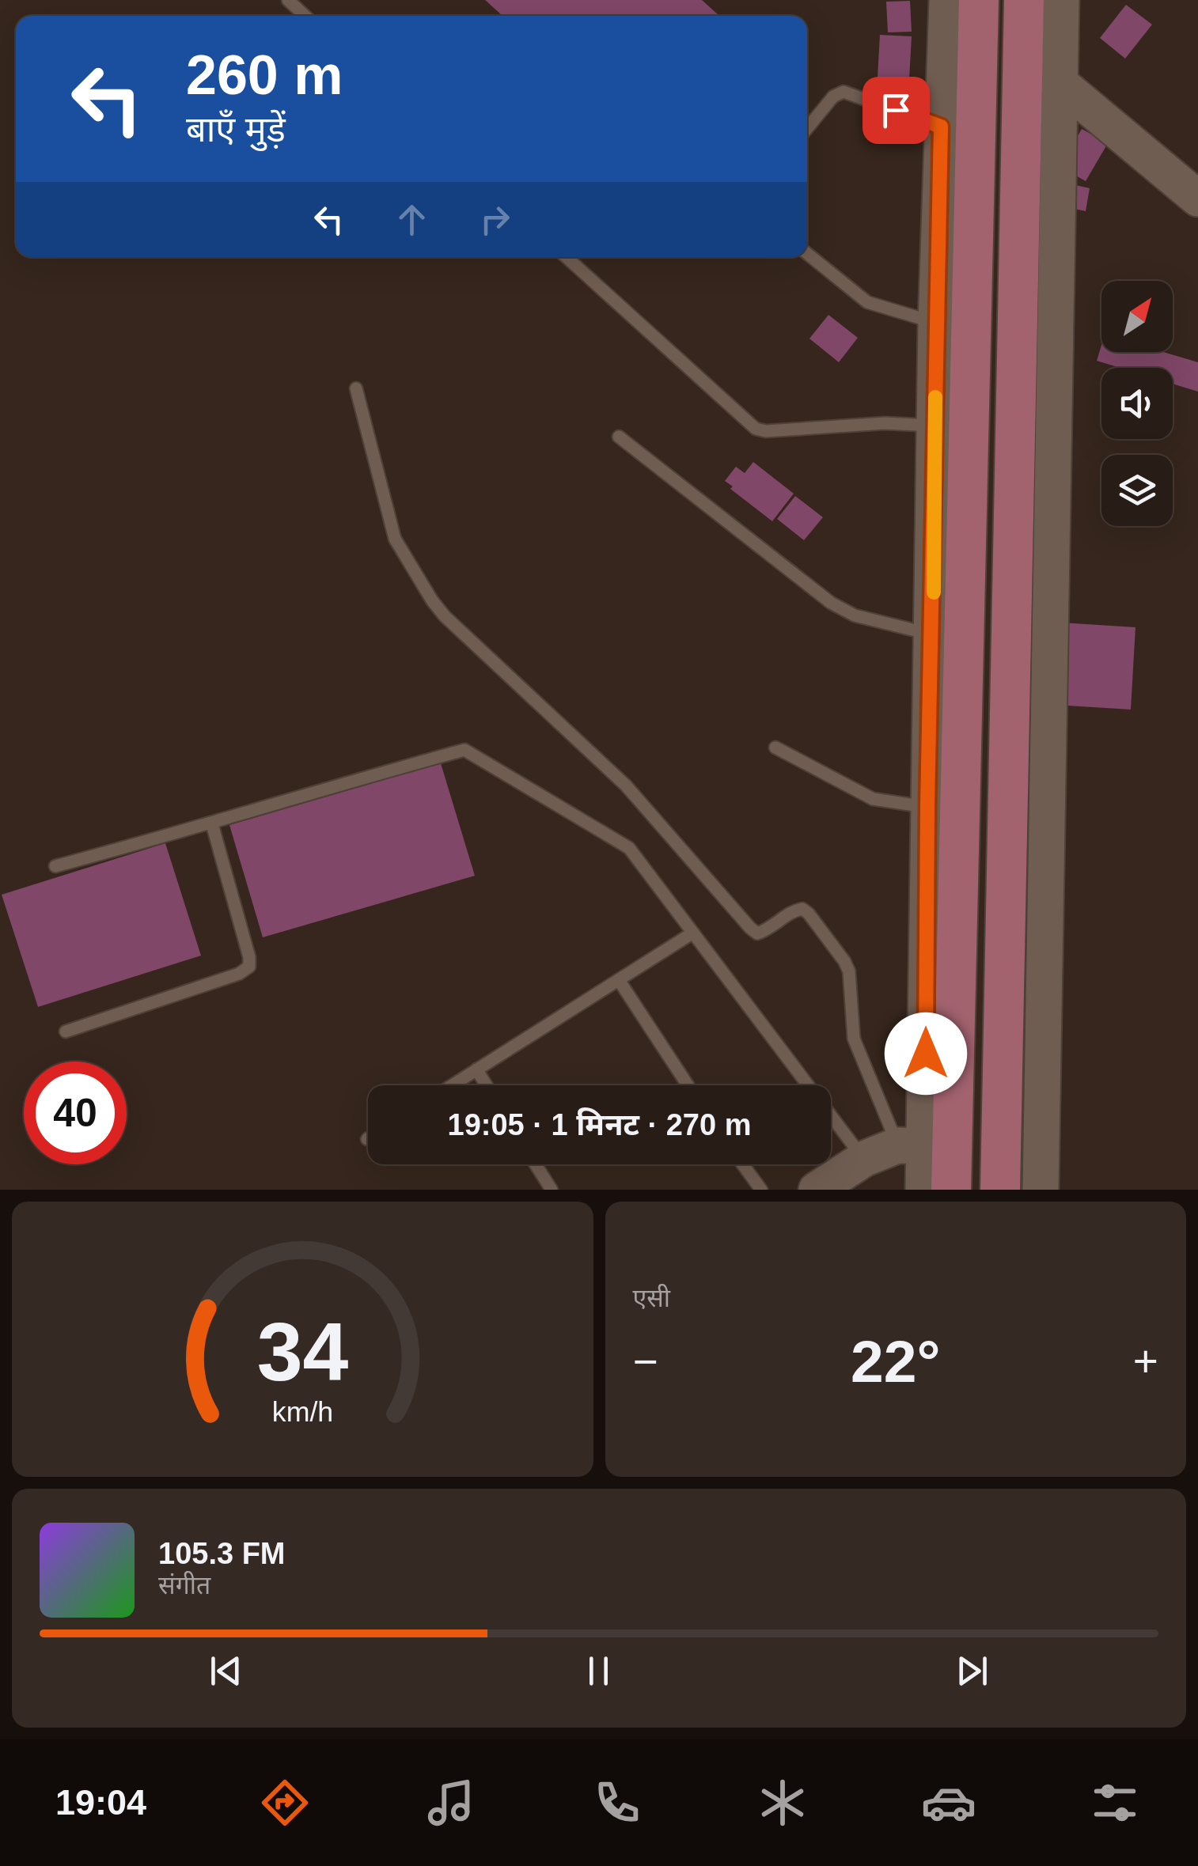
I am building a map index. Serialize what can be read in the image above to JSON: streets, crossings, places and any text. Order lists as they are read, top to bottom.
{
  "north": "top right",
  "page": {
    "turn": ["260 m", "बाएँ मुड़ें"],
    "limit": "40",
    "trip": "19:05 · 1 मिनट · 270 m",
    "tile": "एसी",
    "heat": ["−", "22°", "+"],
    "song": ["105.3 FM", "संगीत"],
    "tabs": "19:04",
    "gauge": ["34", "km/h"]
  }
}
